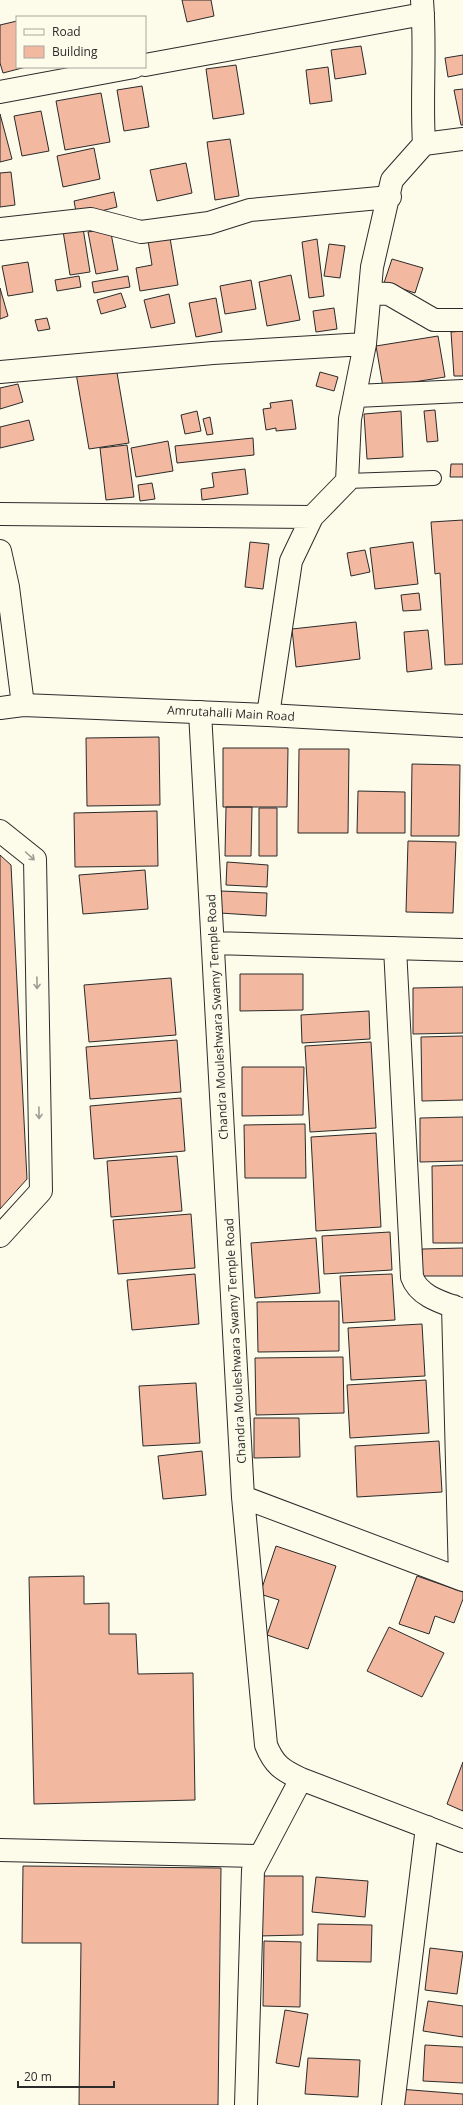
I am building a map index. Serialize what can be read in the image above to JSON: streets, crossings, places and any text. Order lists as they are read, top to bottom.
{
  "streets": {
    "street": ["Amrutahalli Main Road", "Chandra Mouleshwara Swamy Temple Road"]
  },
  "crossings": [
    ["Amrutahalli Main Road", "Chandra Mouleshwara Swamy Temple Road"]
  ],
  "legend": ["Road", "Building"],
  "scale_bar": "20 m"
}
